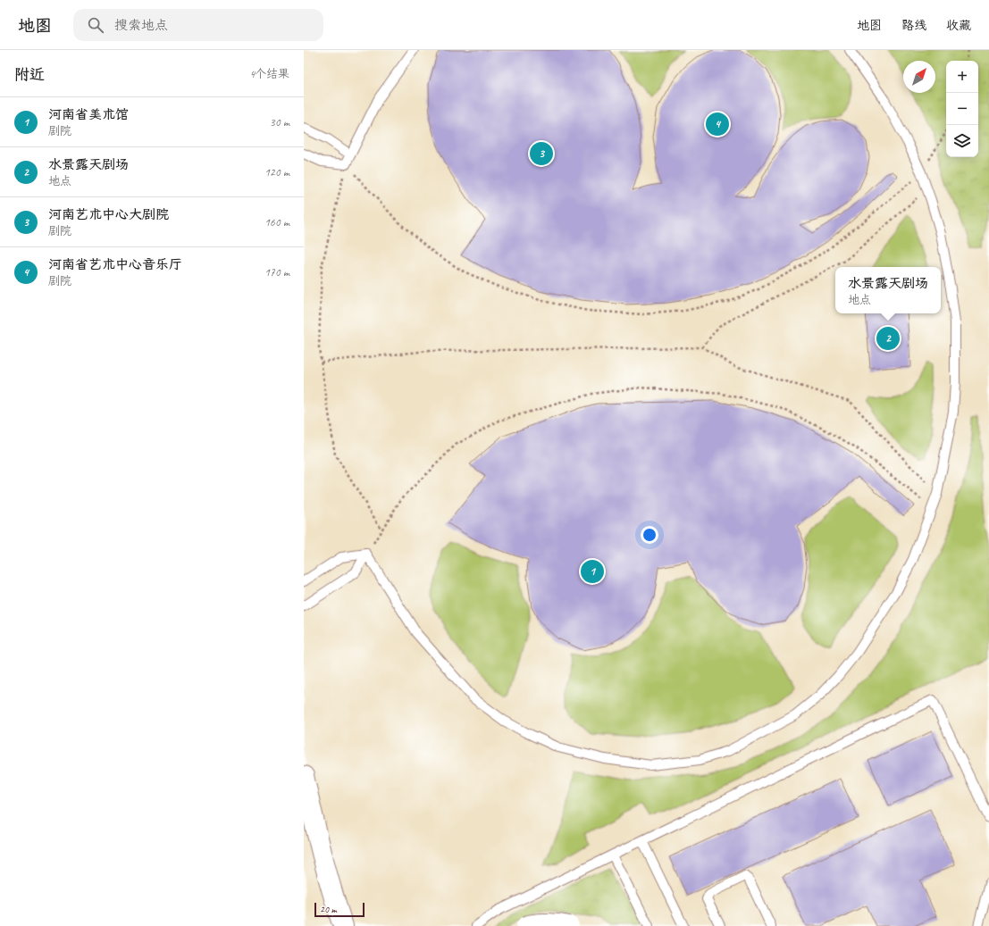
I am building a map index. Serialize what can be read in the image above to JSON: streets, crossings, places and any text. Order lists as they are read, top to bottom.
{
  "scale_bar": "20 m",
  "north": "top right",
  "page": {
    "header": "地图",
    "search": "搜索地点",
    "nav": ["地图", "路线", "收藏"],
    "heading": ["附近", "4个结果"],
    "map_buttons": ["+", "−"],
    "list": [
      {
        "mark": "1",
        "name": "河南省美术馆",
        "note": "剧院",
        "value": "30 m"
      },
      {
        "mark": "2",
        "name": "水景露天剧场",
        "note": "地点",
        "value": "120 m"
      },
      {
        "mark": "3",
        "name": "河南艺术中心大剧院",
        "note": "剧院",
        "value": "160 m"
      },
      {
        "mark": "4",
        "name": "河南省艺术中心音乐厅",
        "note": "剧院",
        "value": "170 m"
      }
    ],
    "pins": [
      "4",
      "3",
      "2",
      "1"
    ],
    "popup": ["水景露天剧场", "地点"],
    "scale": "20 m"
  }
}
